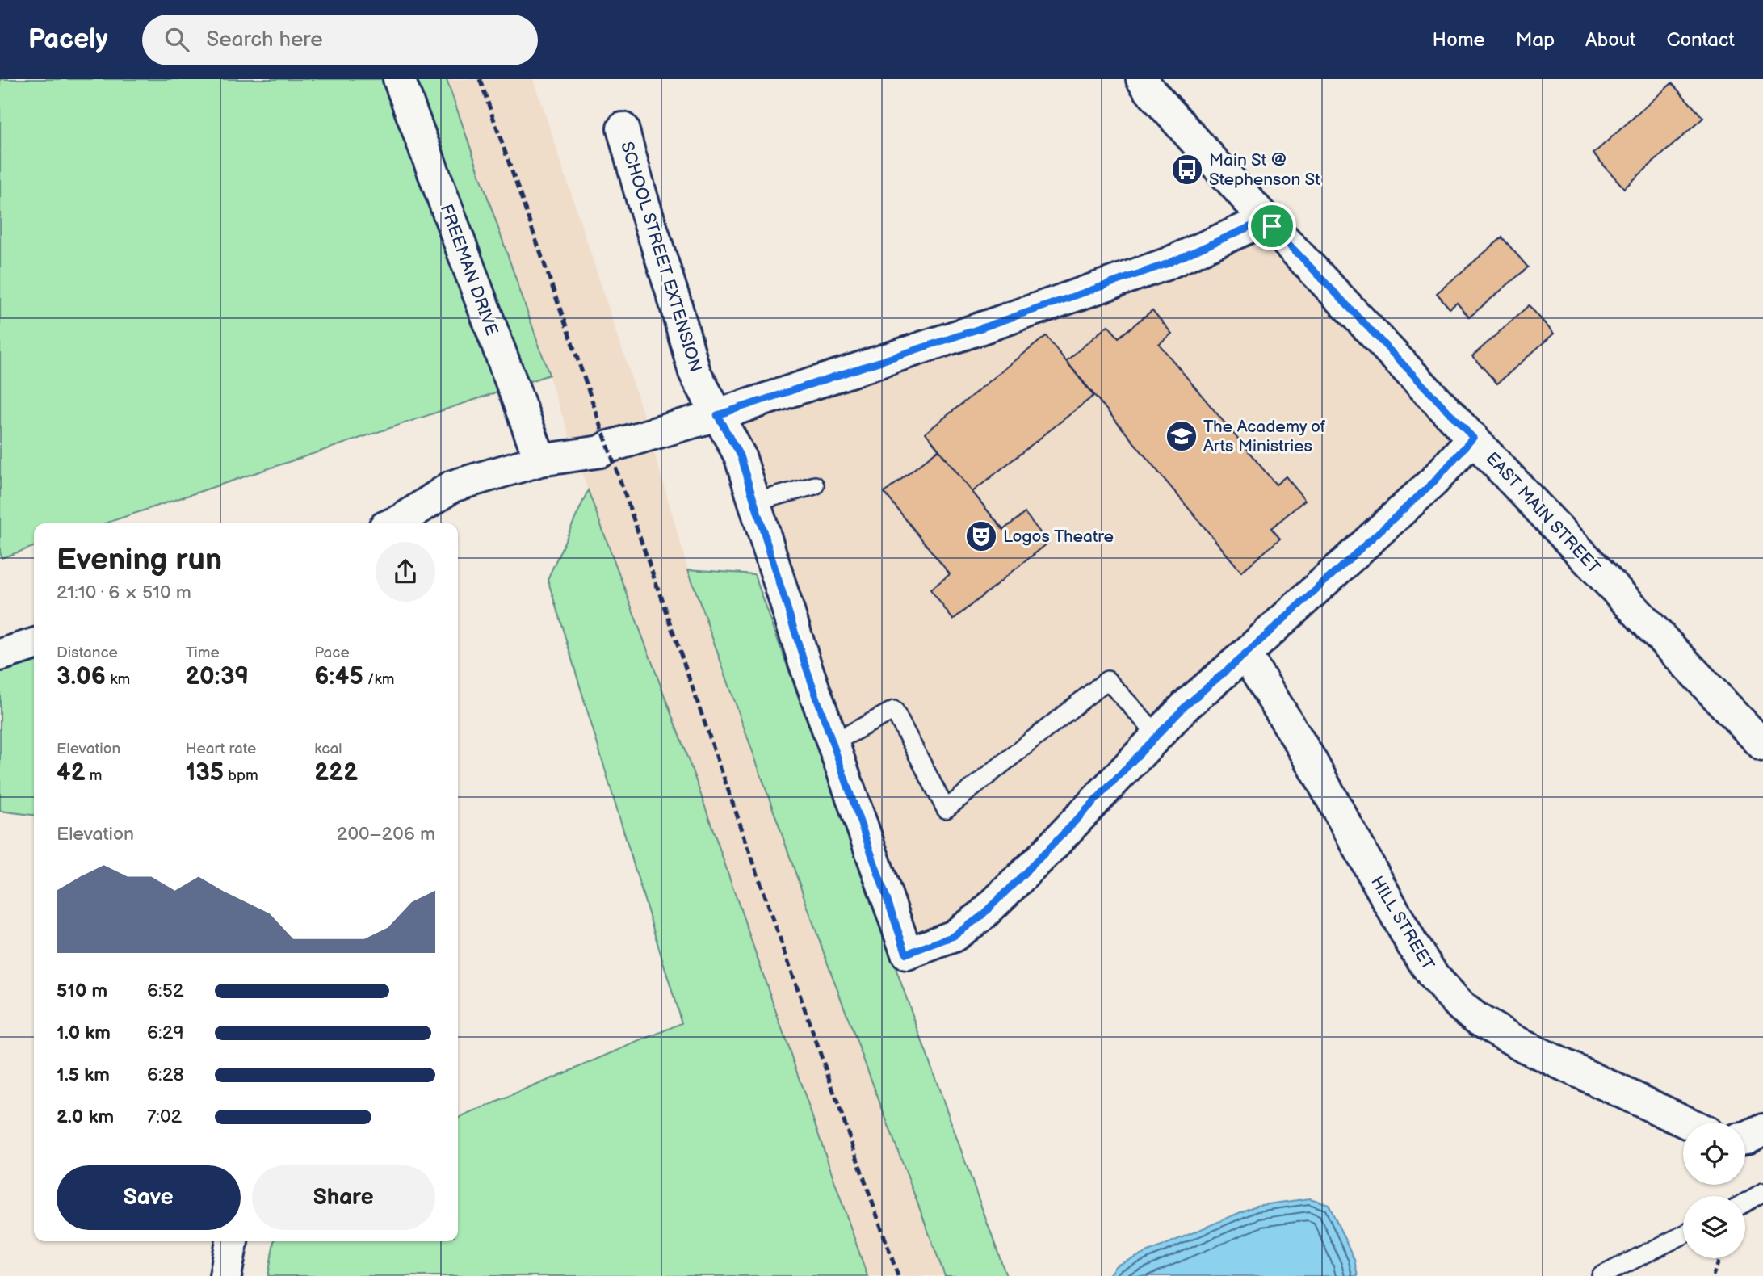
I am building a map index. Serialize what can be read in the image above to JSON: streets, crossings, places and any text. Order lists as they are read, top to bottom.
{
  "streets": {
    "street": [
      "SCHOOL STREET EXTENSION",
      "FREEMAN DRIVE",
      "EAST MAIN STREET",
      "HILL STREET"
    ]
  },
  "places": {
    "bus stop": ["Main St @ Stephenson St"],
    "school or university": ["The Academy of Arts Ministries"],
    "theatre": ["Logos Theatre"]
  },
  "page": {
    "header": "Pacely",
    "search": "Search here",
    "nav": [
      "Home",
      "Map",
      "About",
      "Contact"
    ],
    "heading": ["Evening run", "21:10 · 6 × 510 m"],
    "stats": [
      ["Distance", "3.06 km"],
      ["Time", "20:39"],
      ["Pace", "6:45 /km"],
      ["Elevation", "42 m"],
      ["Heart rate", "135 bpm"],
      ["kcal", "222"]
    ],
    "chart": ["Elevation", "200–206 m"],
    "list": [
      {
        "name": "510 m",
        "note": "6:52"
      },
      {
        "name": "1.0 km",
        "note": "6:29"
      },
      {
        "name": "1.5 km",
        "note": "6:28"
      },
      {
        "name": "2.0 km",
        "note": "7:02"
      }
    ],
    "buttons": ["Save", "Share"]
  }
}
